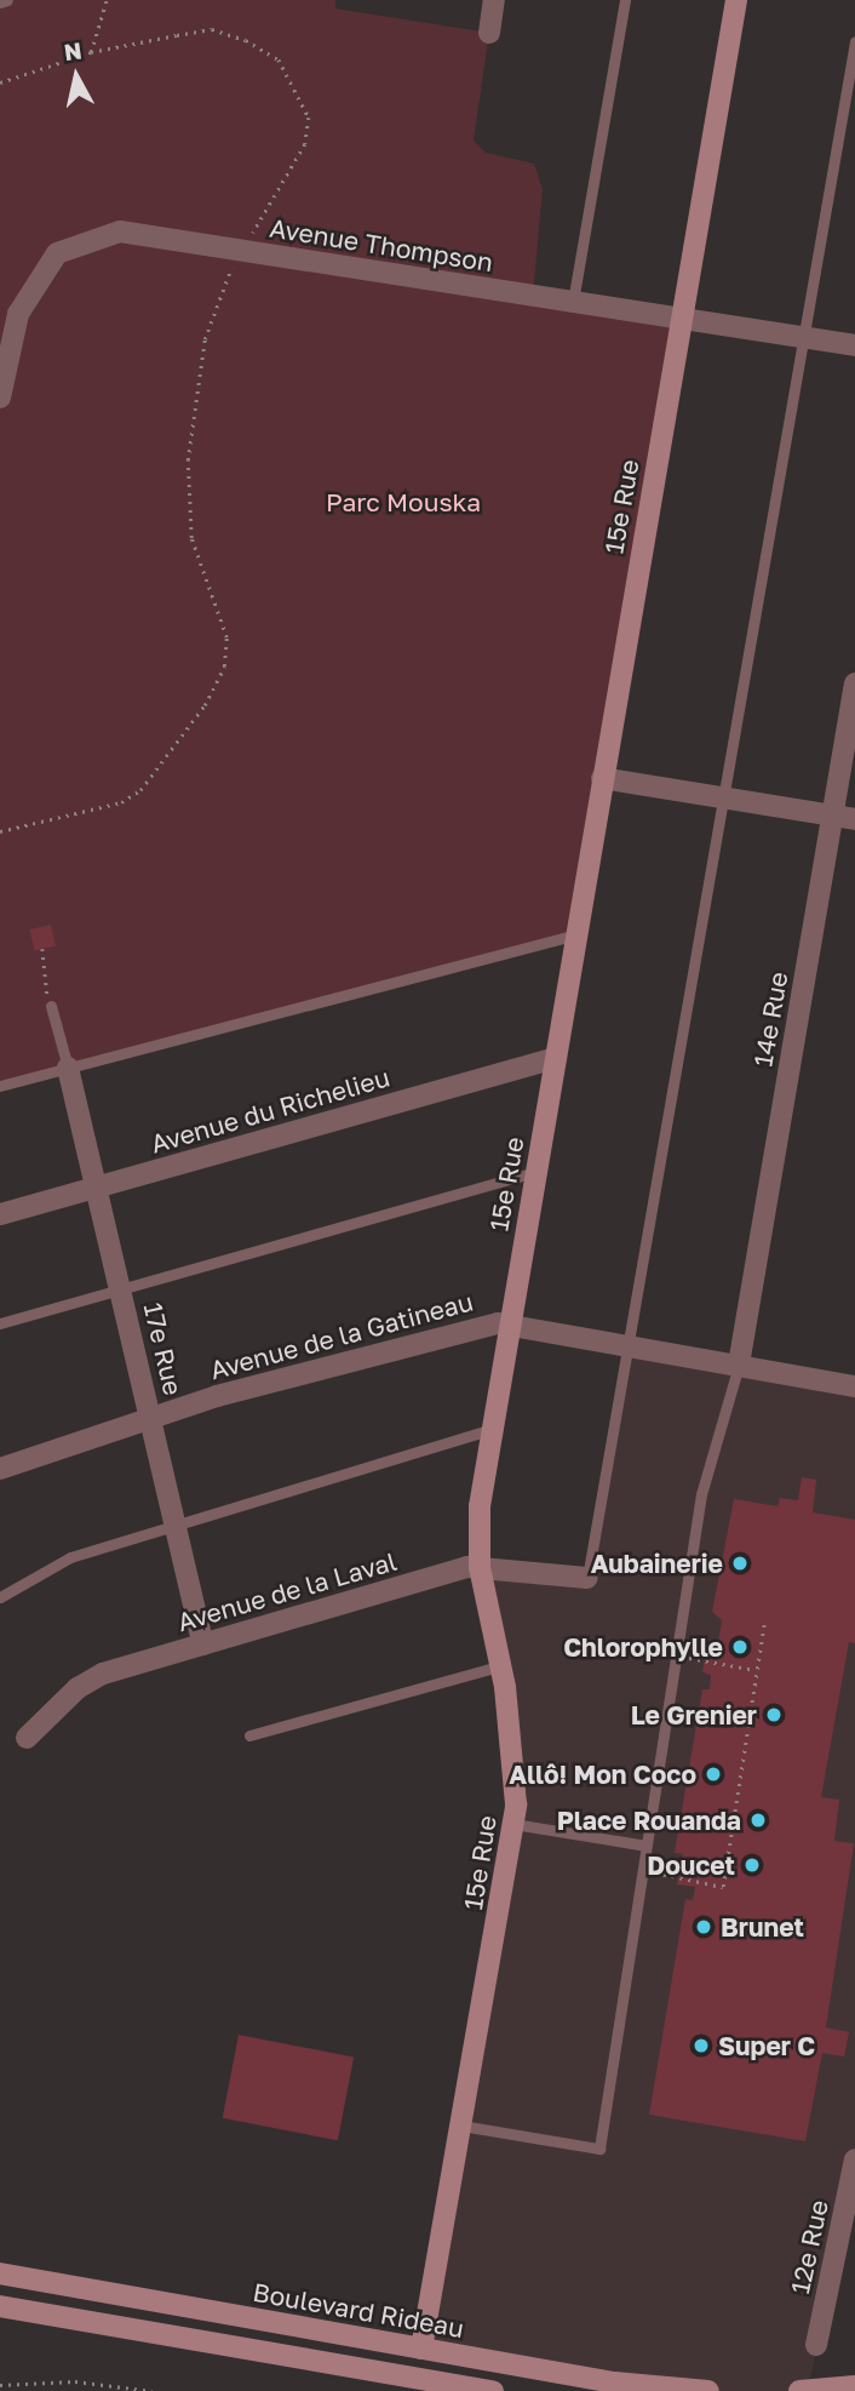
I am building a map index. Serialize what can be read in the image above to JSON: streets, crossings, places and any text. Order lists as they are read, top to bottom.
{
  "streets": {
    "street": [
      "Avenue Thompson",
      "15e Rue",
      "14e Rue",
      "Avenue du Richelieu",
      "Avenue de la Gatineau",
      "17e Rue",
      "Avenue de la Laval",
      "12e Rue",
      "Boulevard Rideau"
    ]
  },
  "crossings": [
    ["Avenue Thompson", "15e Rue"],
    ["15e Rue", "Avenue du Richelieu"],
    ["15e Rue", "Avenue de la Gatineau"],
    ["15e Rue", "Avenue de la Laval"],
    ["15e Rue", "Boulevard Rideau"],
    ["14e Rue", "Avenue de la Gatineau"],
    ["Avenue du Richelieu", "17e Rue"],
    ["Avenue de la Gatineau", "17e Rue"],
    ["17e Rue", "Avenue de la Laval"]
  ],
  "parks": ["Parc Mouska"],
  "places": [
    "Aubainerie",
    "Chlorophylle",
    "Le Grenier",
    "Allô! Mon Coco",
    "Place Rouanda",
    "Doucet",
    "Brunet",
    "Super C"
  ],
  "north": "top"
}
